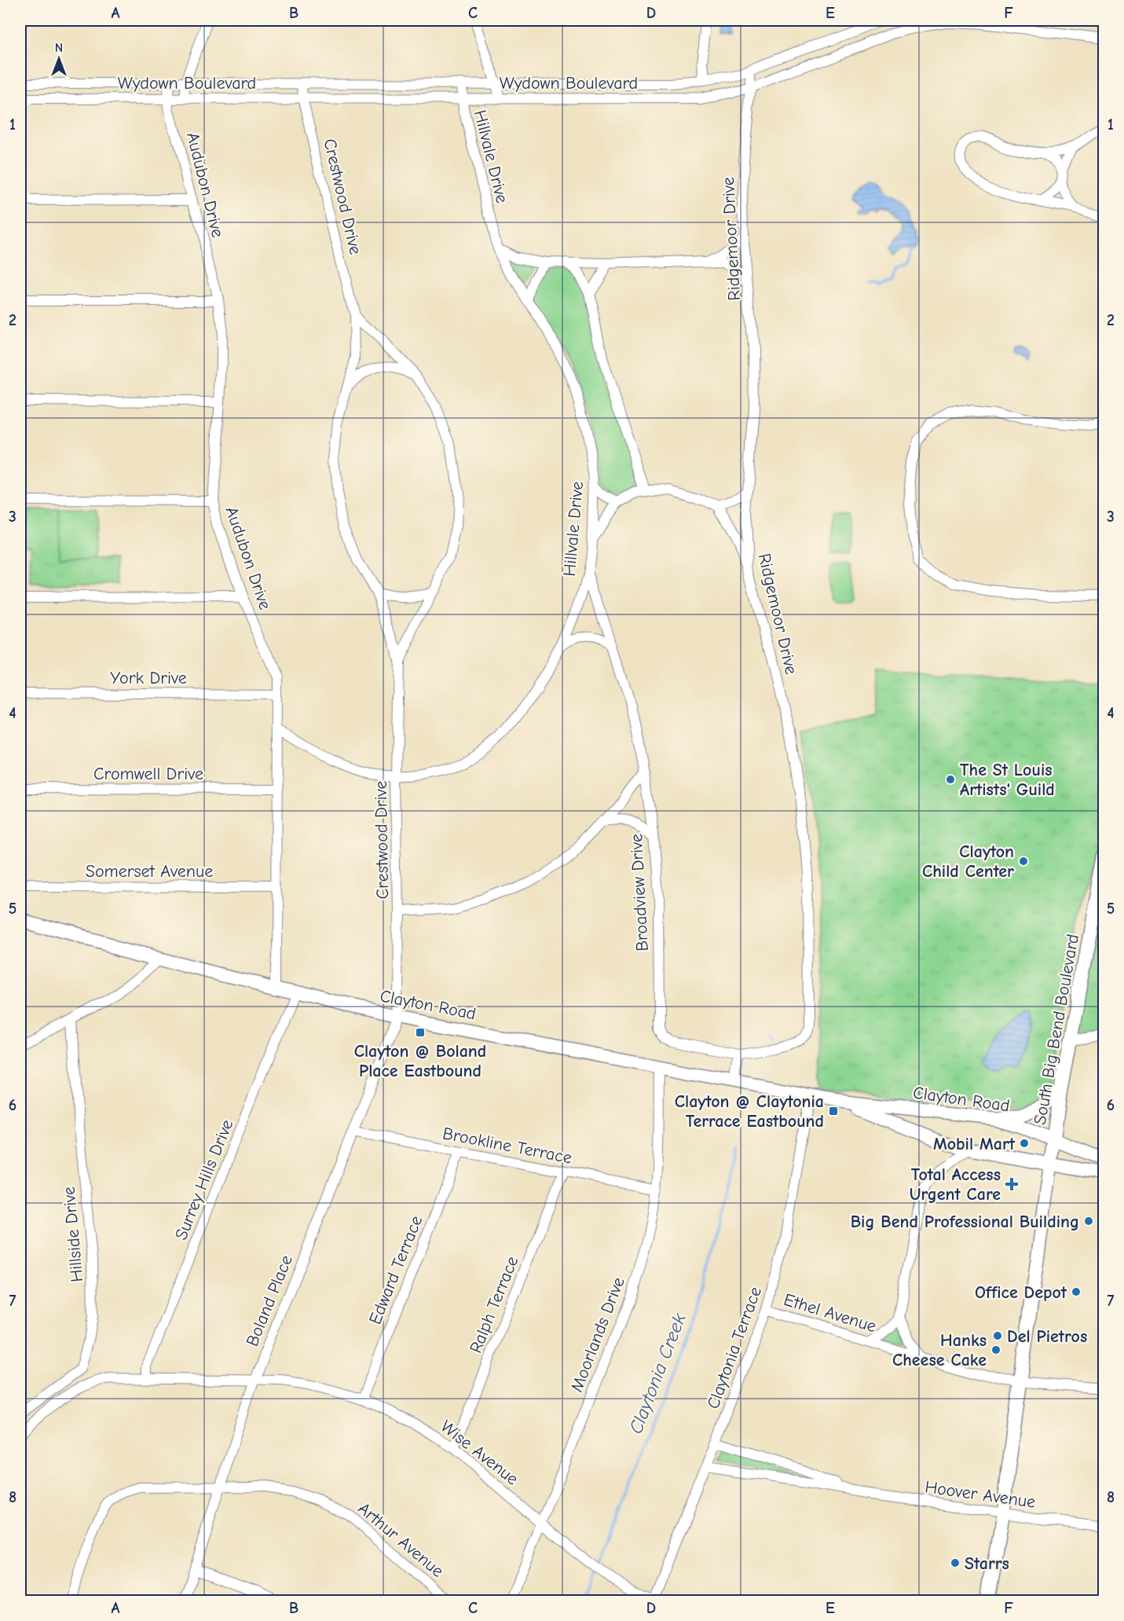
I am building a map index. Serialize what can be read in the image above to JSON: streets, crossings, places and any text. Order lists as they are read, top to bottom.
{
  "streets": {
    "main road": ["Clayton Road", "South Big Bend Boulevard"],
    "street": [
      "Wydown Boulevard",
      "Hillvale Drive",
      "Audubon Drive",
      "Crestwood Drive",
      "Ridgemoor Drive",
      "York Drive",
      "Cromwell Drive",
      "Somerset Avenue",
      "Broadview Drive",
      "Brookline Terrace",
      "Surrey Hills Drive",
      "Hillside Drive",
      "Edward Terrace",
      "Boland Place",
      "Ralph Terrace",
      "Ethel Avenue",
      "Moorlands Drive",
      "Claytonia Terrace",
      "Wise Avenue",
      "Hoover Avenue",
      "Arthur Avenue"
    ]
  },
  "crossings": [
    ["Wydown Boulevard", "Hillvale Drive"],
    ["Wydown Boulevard", "Audubon Drive"],
    ["Wydown Boulevard", "Crestwood Drive"],
    ["Wydown Boulevard", "Ridgemoor Drive"],
    ["Hillvale Drive", "Audubon Drive"],
    ["Hillvale Drive", "Crestwood Drive"],
    ["Hillvale Drive", "Broadview Drive"],
    ["Audubon Drive", "York Drive"],
    ["Audubon Drive", "Cromwell Drive"],
    ["Audubon Drive", "Somerset Avenue"],
    ["Audubon Drive", "Clayton Road"],
    ["Crestwood Drive", "Clayton Road"],
    ["Crestwood Drive", "Boland Place"],
    ["Ridgemoor Drive", "Broadview Drive"],
    ["Clayton Road", "South Big Bend Boulevard"],
    ["Clayton Road", "Surrey Hills Drive"],
    ["Clayton Road", "Boland Place"],
    ["Clayton Road", "Moorlands Drive"],
    ["Clayton Road", "Claytonia Terrace"],
    ["South Big Bend Boulevard", "Ethel Avenue"],
    ["South Big Bend Boulevard", "Hoover Avenue"],
    ["Brookline Terrace", "Edward Terrace"],
    ["Brookline Terrace", "Boland Place"],
    ["Brookline Terrace", "Ralph Terrace"],
    ["Brookline Terrace", "Moorlands Drive"],
    ["Surrey Hills Drive", "Wise Avenue"],
    ["Edward Terrace", "Wise Avenue"],
    ["Boland Place", "Wise Avenue"],
    ["Boland Place", "Arthur Avenue"],
    ["Ralph Terrace", "Wise Avenue"],
    ["Ethel Avenue", "Claytonia Terrace"],
    ["Moorlands Drive", "Wise Avenue"],
    ["Claytonia Terrace", "Wise Avenue"],
    ["Claytonia Terrace", "Hoover Avenue"]
  ],
  "water": ["Claytonia Creek"],
  "places": {
    "other": [
      "The St Louis Artists' Guild",
      "Clayton Child Center",
      "Mobil Mart",
      "Big Bend Professional Building",
      "Office Depot",
      "Del Pietros",
      "Hanks Cheese Cake",
      "Starrs"
    ],
    "transit": ["Clayton @ Boland Place Eastbound", "Clayton @ Claytonia Terrace Eastbound"],
    "health": ["Total Access Urgent Care"]
  },
  "north": "top",
  "grid": {
    "columns": [
      "A",
      "B",
      "C",
      "D",
      "E",
      "F"
    ],
    "rows": [
      "1",
      "2",
      "3",
      "4",
      "5",
      "6",
      "7",
      "8"
    ]
  }
}
